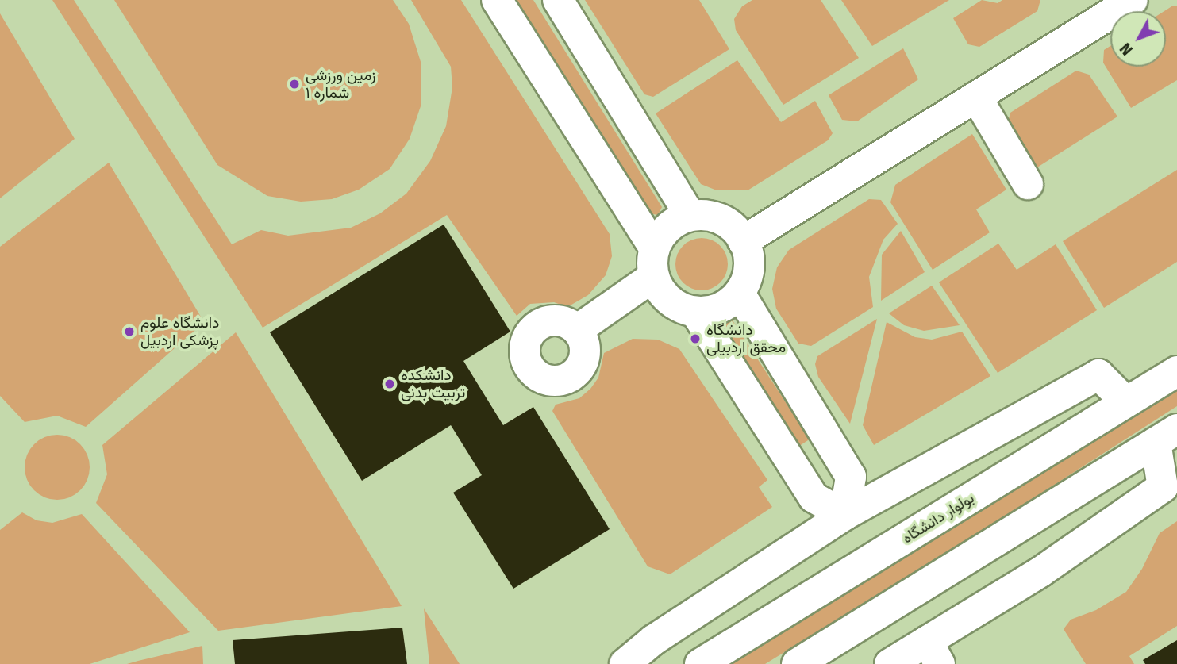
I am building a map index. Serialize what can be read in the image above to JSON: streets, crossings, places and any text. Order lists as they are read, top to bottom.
{
  "streets": {
    "street": ["بولوار دانشگاه"]
  },
  "places": [
    "زمین ورزشی شماره ۱",
    "دانشگاه علوم پزشکی اردبیل",
    "دانشگاه محقق اردبیلی",
    "دانشکده تربیت بدنی"
  ],
  "north": "bottom left"
}
